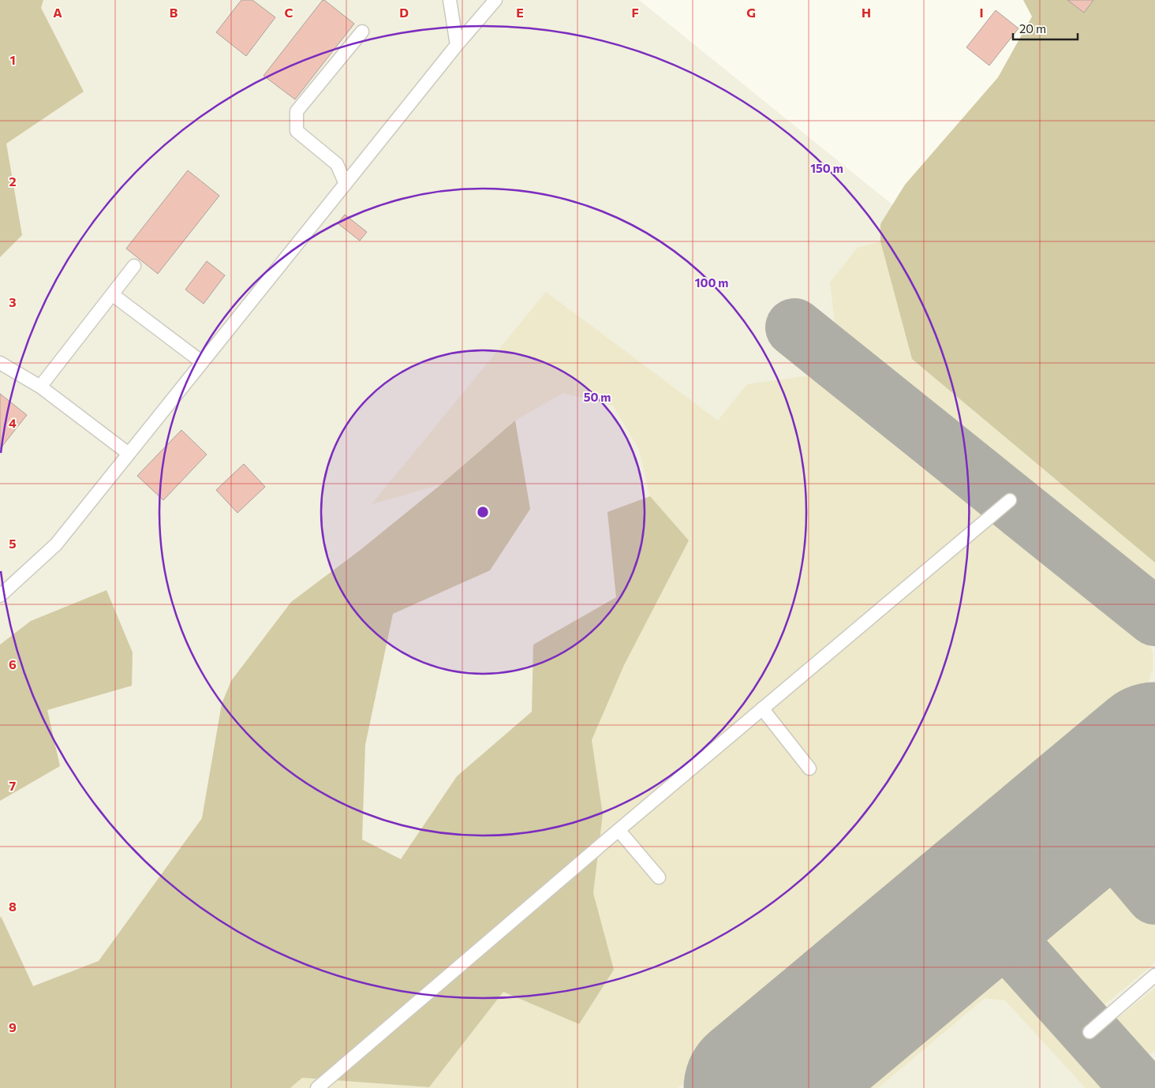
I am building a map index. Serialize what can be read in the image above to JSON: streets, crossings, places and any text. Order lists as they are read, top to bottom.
{
  "scale_bar": "20 m",
  "grid": {
    "columns": [
      "A",
      "B",
      "C",
      "D",
      "E",
      "F",
      "G",
      "H",
      "I"
    ],
    "rows": [
      "1",
      "2",
      "3",
      "4",
      "5",
      "6",
      "7",
      "8",
      "9"
    ]
  },
  "rings": ["150 m", "100 m", "50 m"]
}
